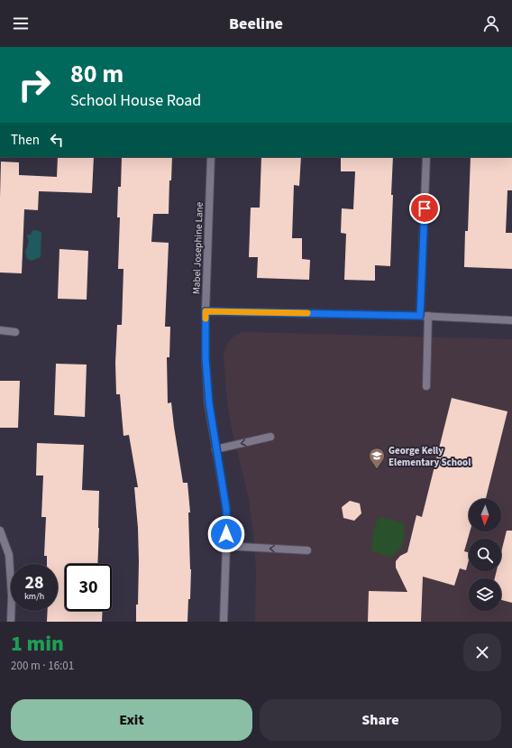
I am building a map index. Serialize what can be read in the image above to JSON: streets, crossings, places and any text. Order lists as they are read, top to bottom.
{
  "streets": {
    "street": ["Mabel Josephine Lane"]
  },
  "places": {
    "school or university": ["George Kelly Elementary School"]
  },
  "north": "bottom",
  "page": {
    "header": "Beeline",
    "turn": ["80 m", "School House Road"],
    "then": "Then",
    "speed": "28 km/h",
    "limit": "30",
    "heading": ["1 min", "200 m · 16:01"],
    "buttons": ["Exit", "Share"]
  }
}
